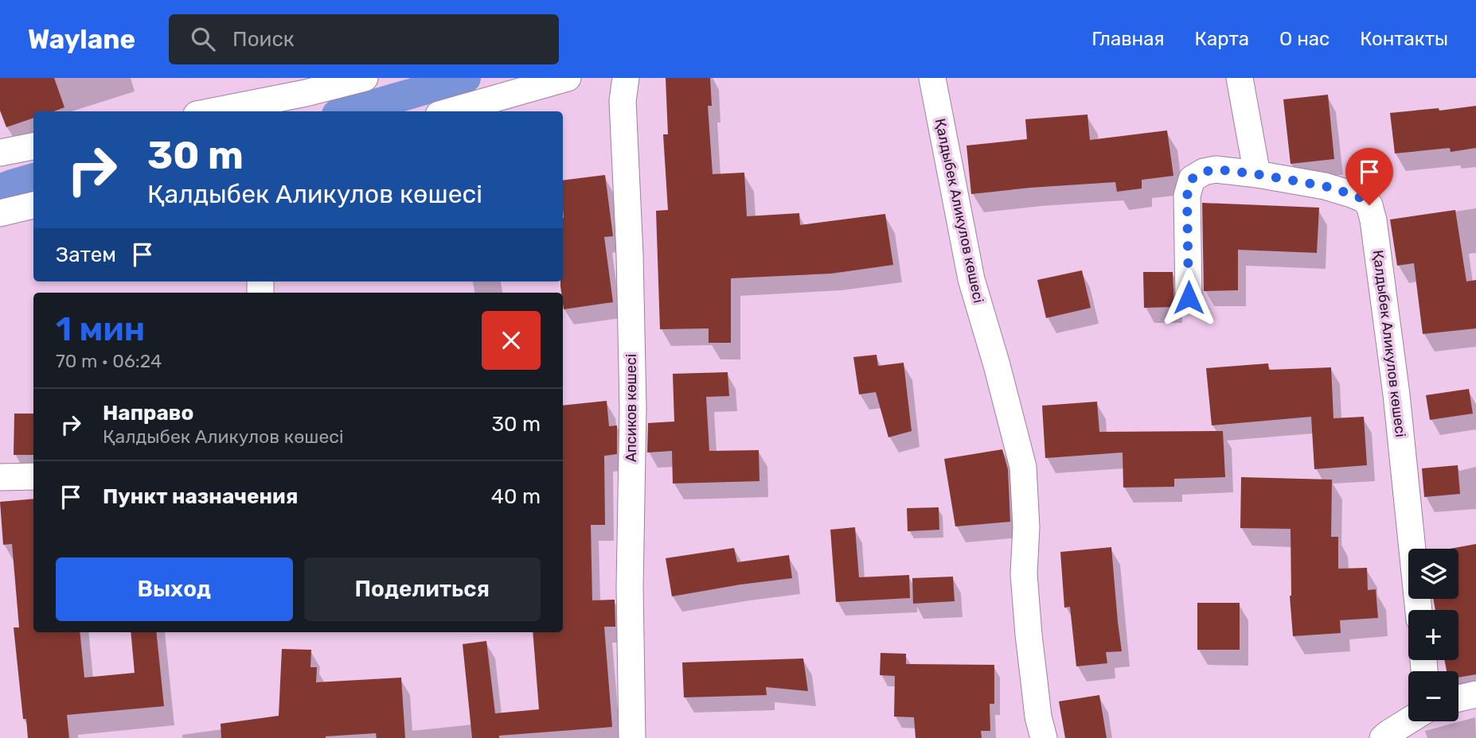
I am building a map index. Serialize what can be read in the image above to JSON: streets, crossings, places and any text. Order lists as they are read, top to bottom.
{
  "streets": {
    "street": ["Қалдыбек Аликулов көшесі", "Апсиков көшесі"]
  },
  "page": {
    "header": "Waylane",
    "search": "Поиск",
    "nav": [
      "Главная",
      "Карта",
      "О нас",
      "Контакты"
    ],
    "turn": ["30 m", "Қалдыбек Аликулов көшесі"],
    "then": "Затем",
    "heading": ["1 мин", "70 m · 06:24"],
    "list": [
      {
        "name": "Направо",
        "note": "Қалдыбек Аликулов көшесі",
        "value": "30 m"
      },
      {
        "name": "Пункт назначения",
        "value": "40 m"
      }
    ],
    "buttons": ["Выход", "Поделиться"],
    "map_buttons": ["+", "−"]
  }
}
